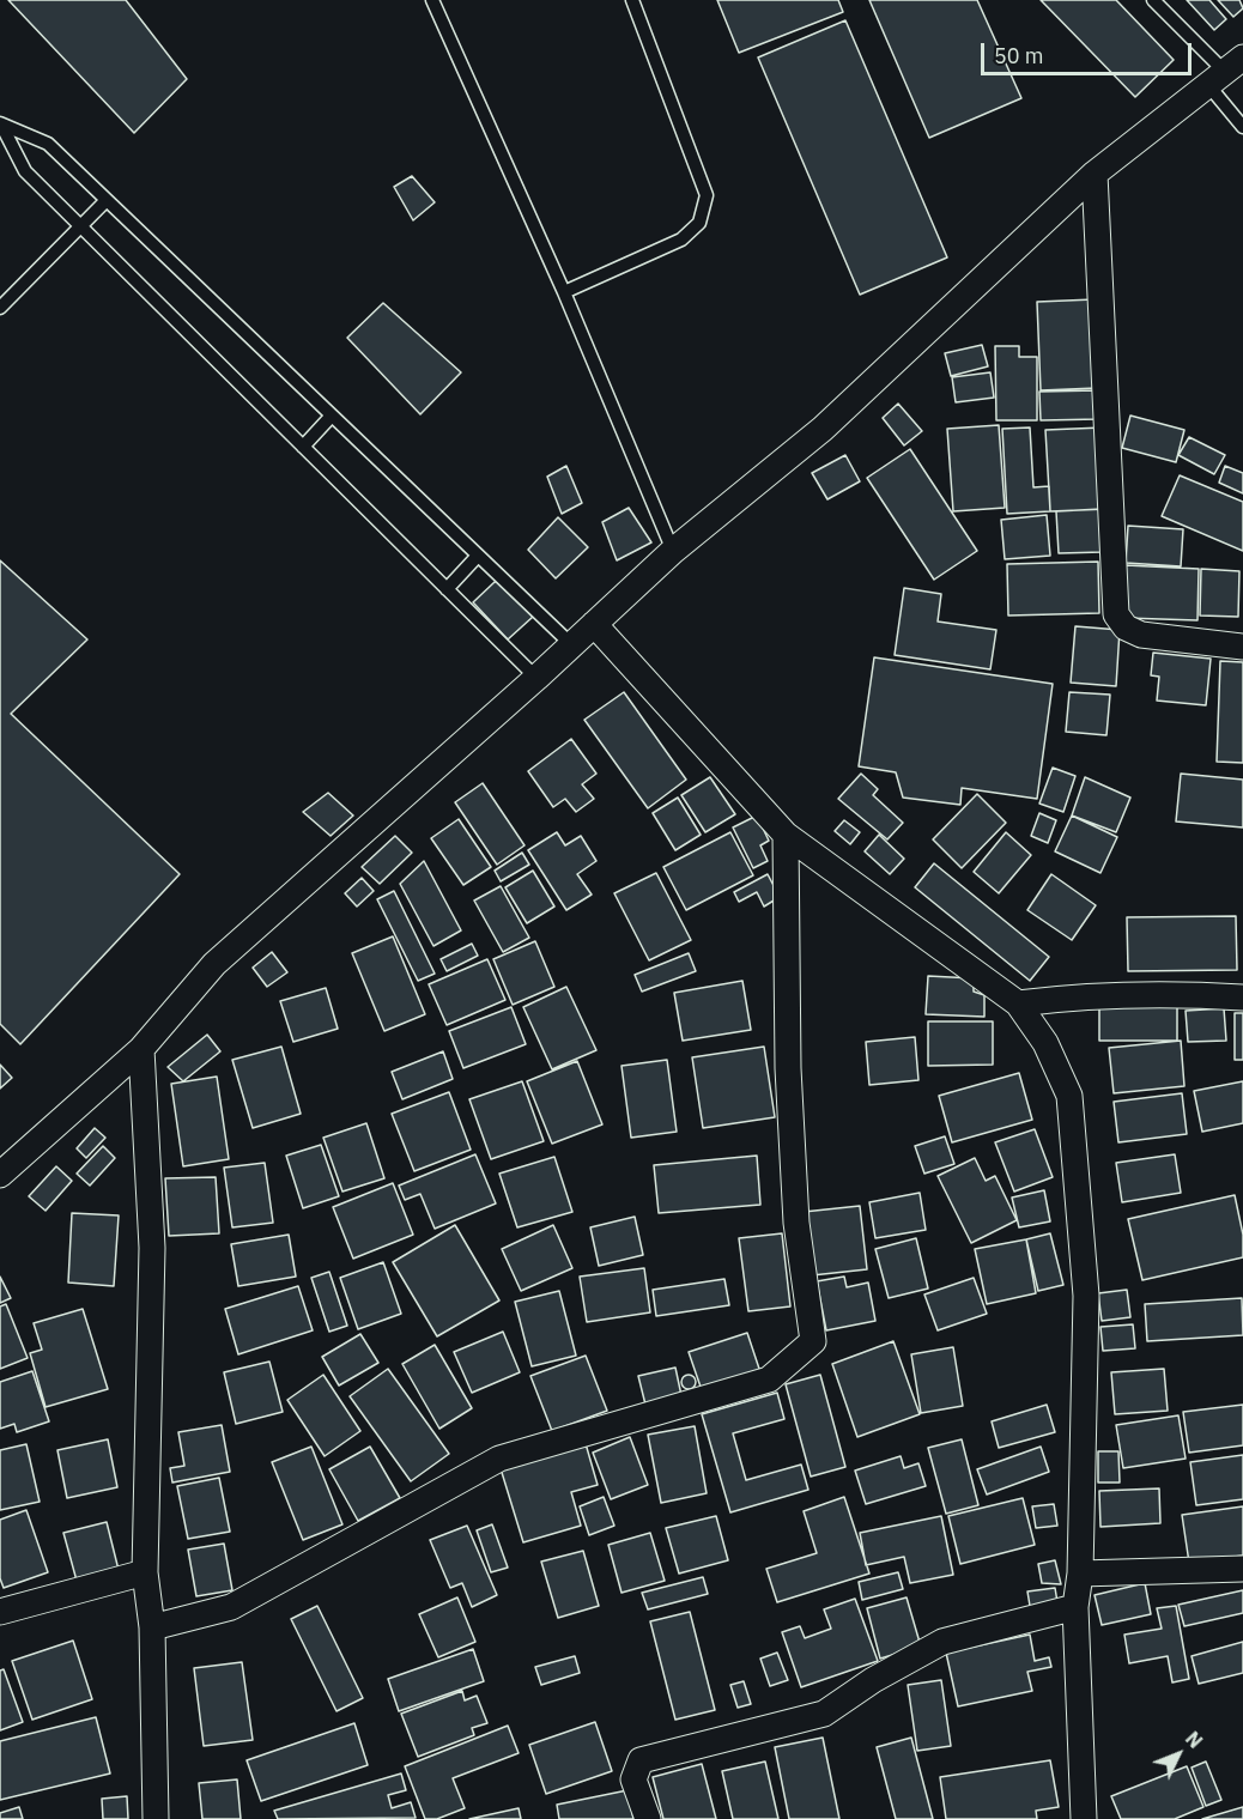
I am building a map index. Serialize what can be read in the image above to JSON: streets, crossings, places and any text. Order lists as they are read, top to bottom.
{
  "scale_bar": "50 m",
  "north": "top right"
}
